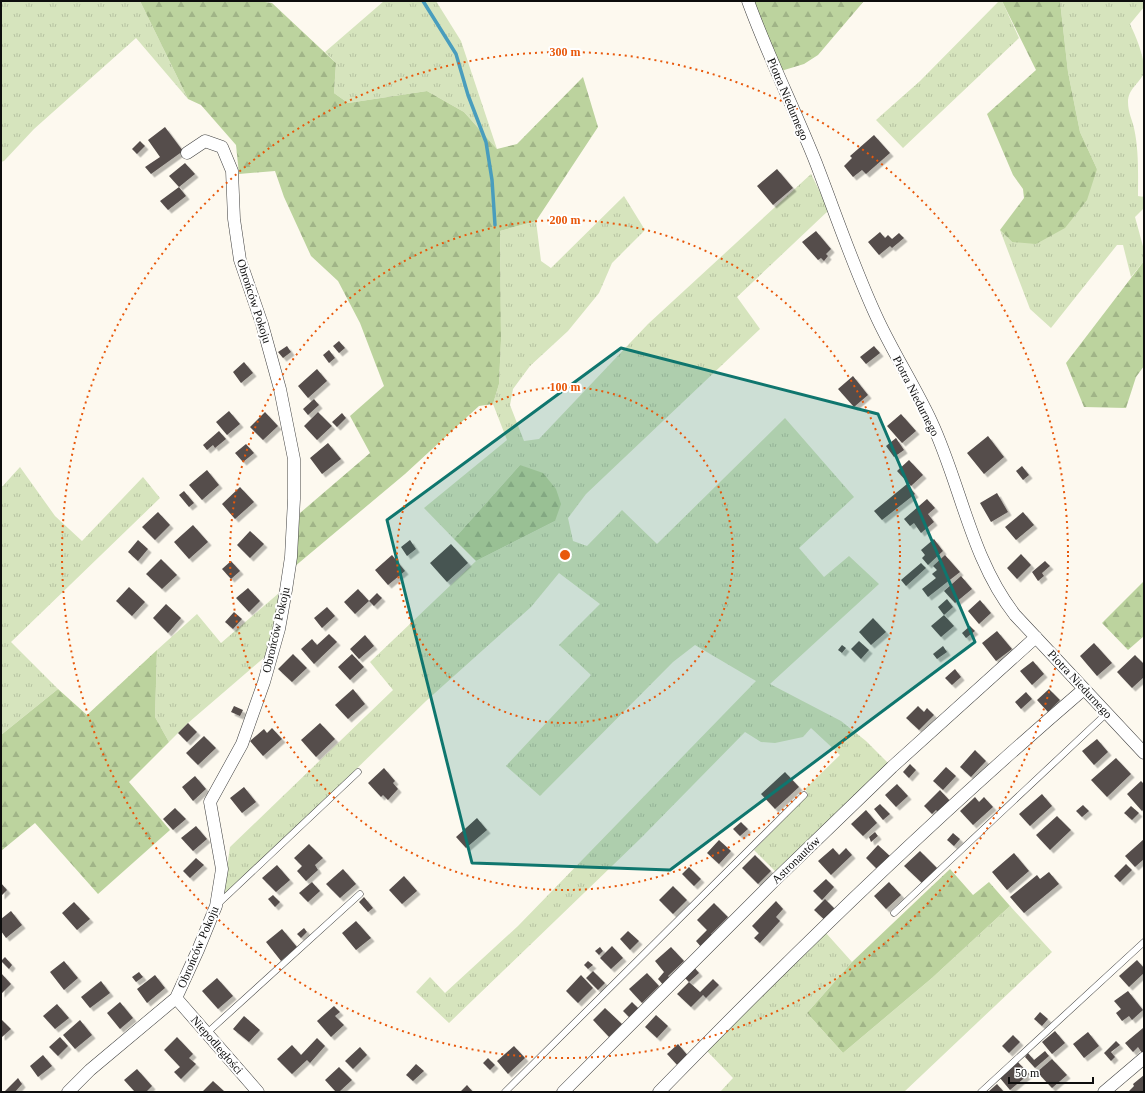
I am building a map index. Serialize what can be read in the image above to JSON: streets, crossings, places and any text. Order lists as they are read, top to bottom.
{
  "streets": {
    "street": [
      "Piotra Niedurnego",
      "Obrońców Pokoju",
      "Astronautów",
      "Niepodległości"
    ]
  },
  "crossings": [
    ["Piotra Niedurnego", "Astronautów"],
    ["Obrońców Pokoju", "Niepodległości"]
  ],
  "scale_bar": "50 m",
  "rings": ["300 m", "200 m", "100 m"]
}
